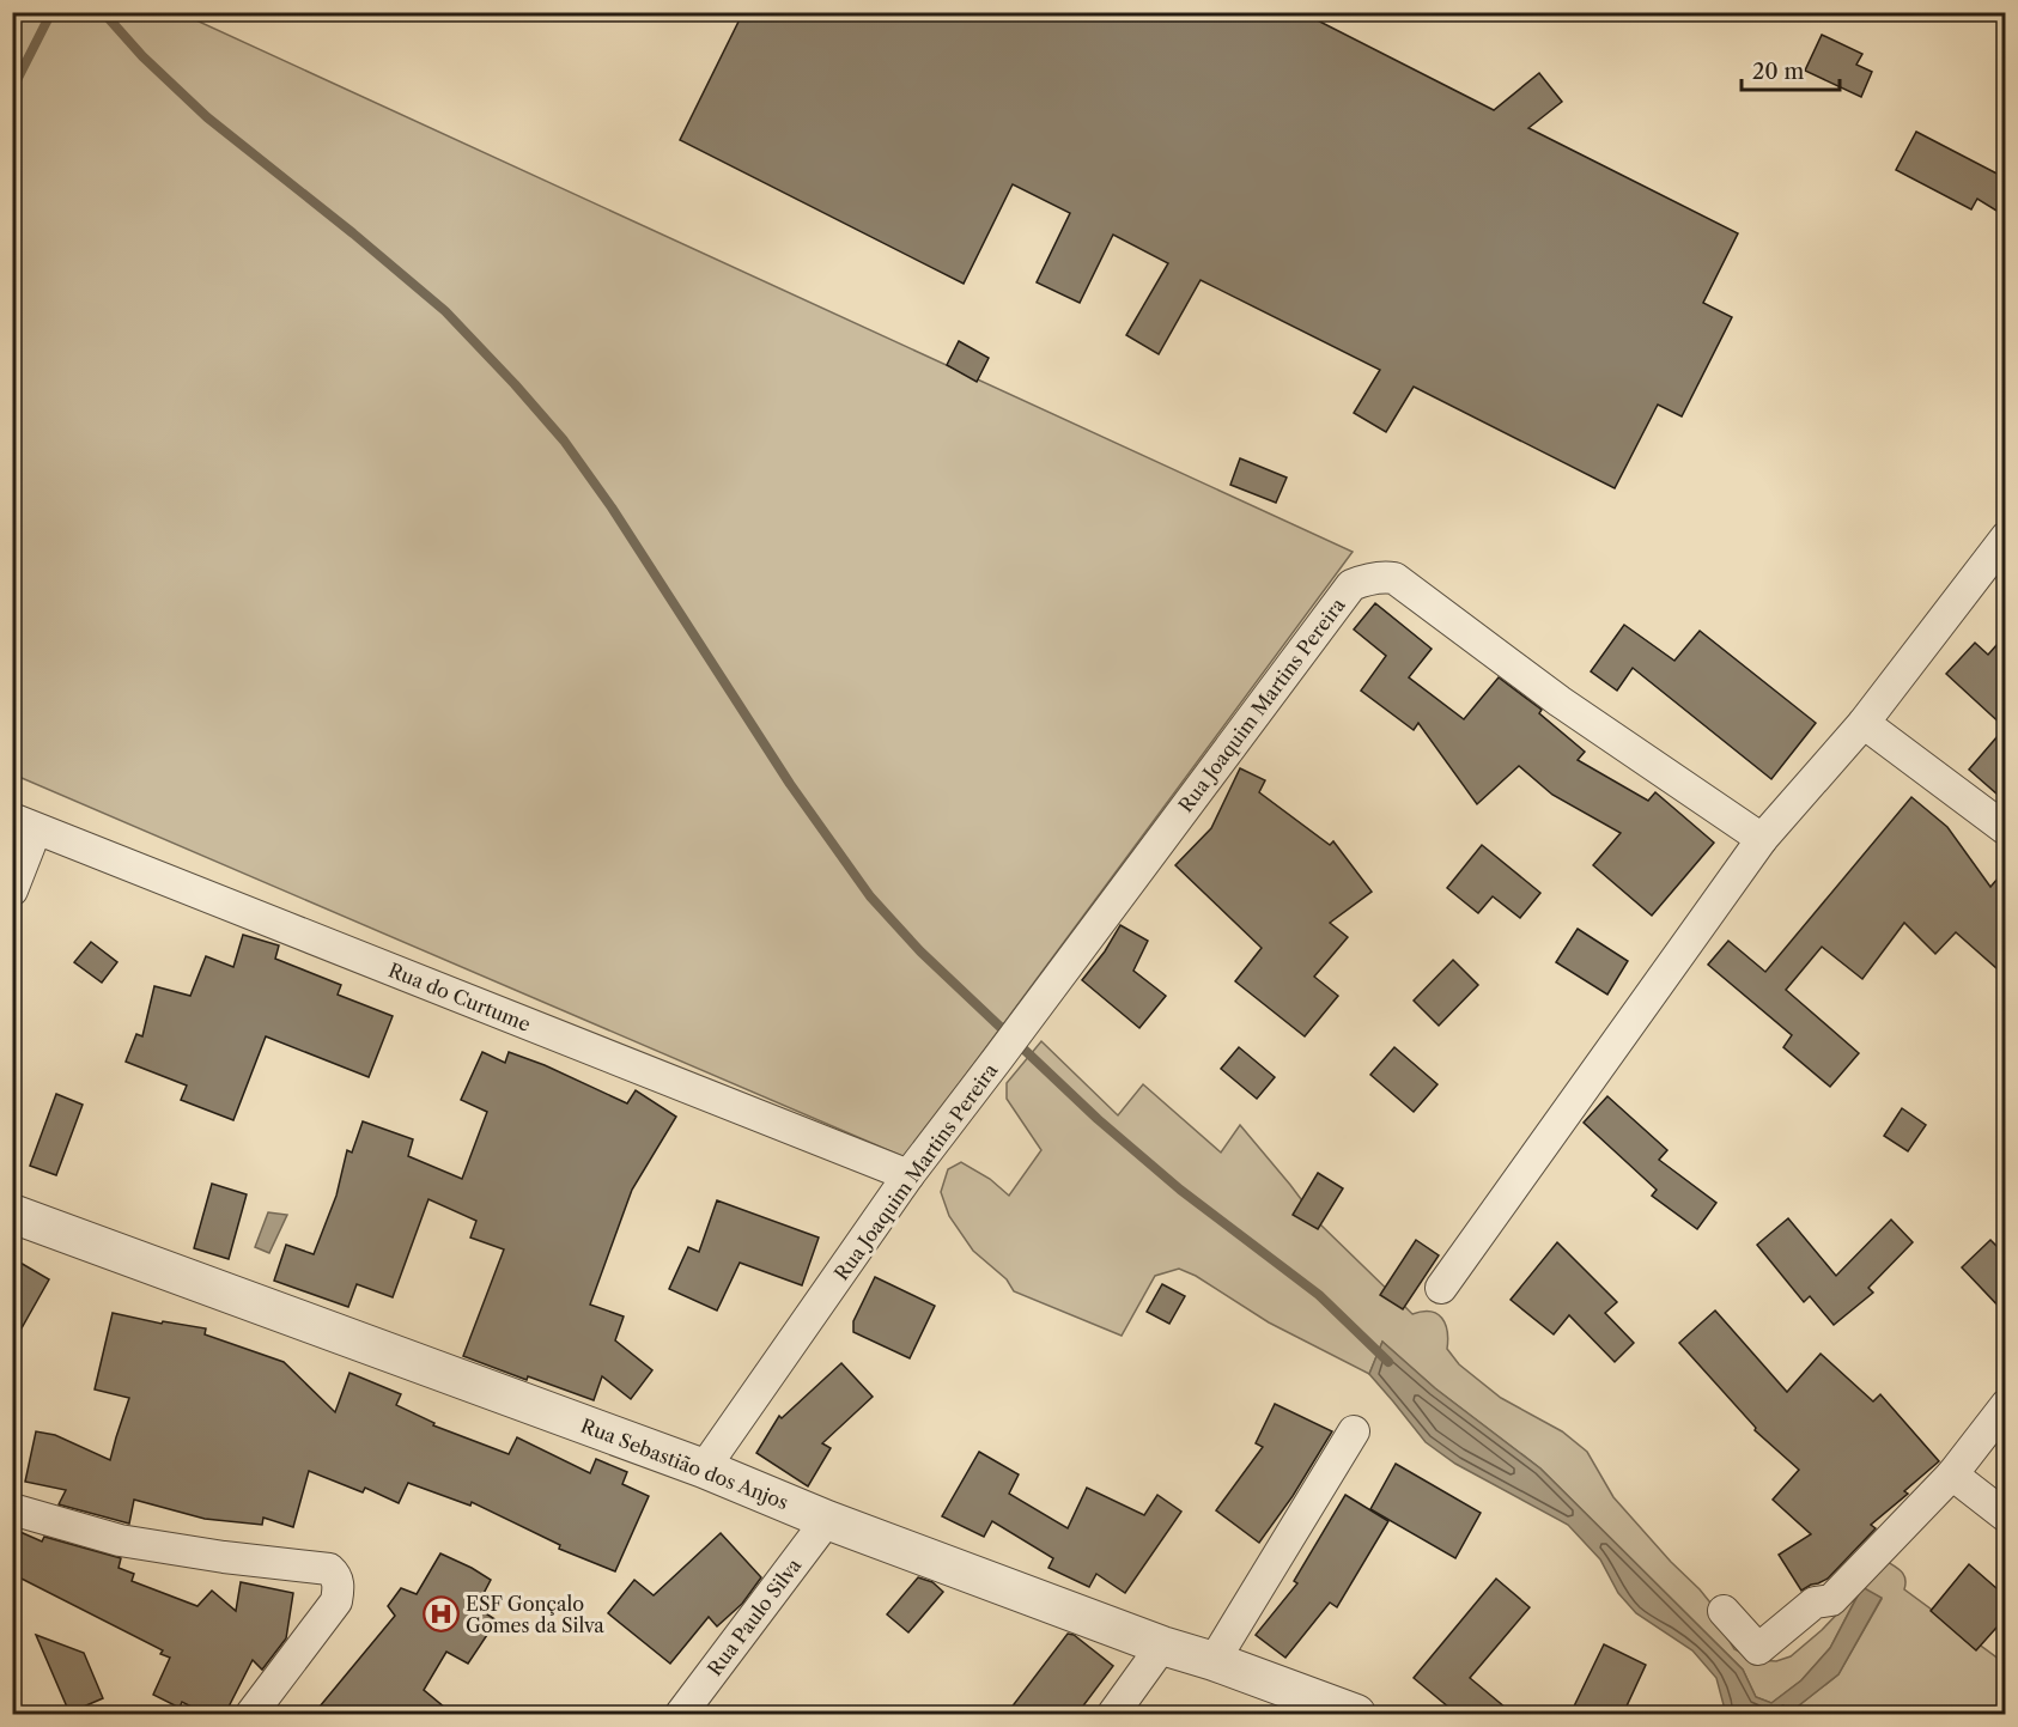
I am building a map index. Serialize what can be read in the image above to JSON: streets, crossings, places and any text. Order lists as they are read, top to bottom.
{
  "streets": {
    "street": [
      "Rua Joaquim Martins Pereira",
      "Rua do Curtume",
      "Rua Sebastião dos Anjos",
      "Rua Paulo Silva"
    ]
  },
  "crossings": [
    ["Rua Joaquim Martins Pereira", "Rua do Curtume"],
    ["Rua Joaquim Martins Pereira", "Rua Sebastião dos Anjos"],
    ["Rua Sebastião dos Anjos", "Rua Paulo Silva"]
  ],
  "places": {
    "hospital": ["ESF Gonçalo Gomes da Silva"]
  },
  "scale_bar": "20 m"
}
